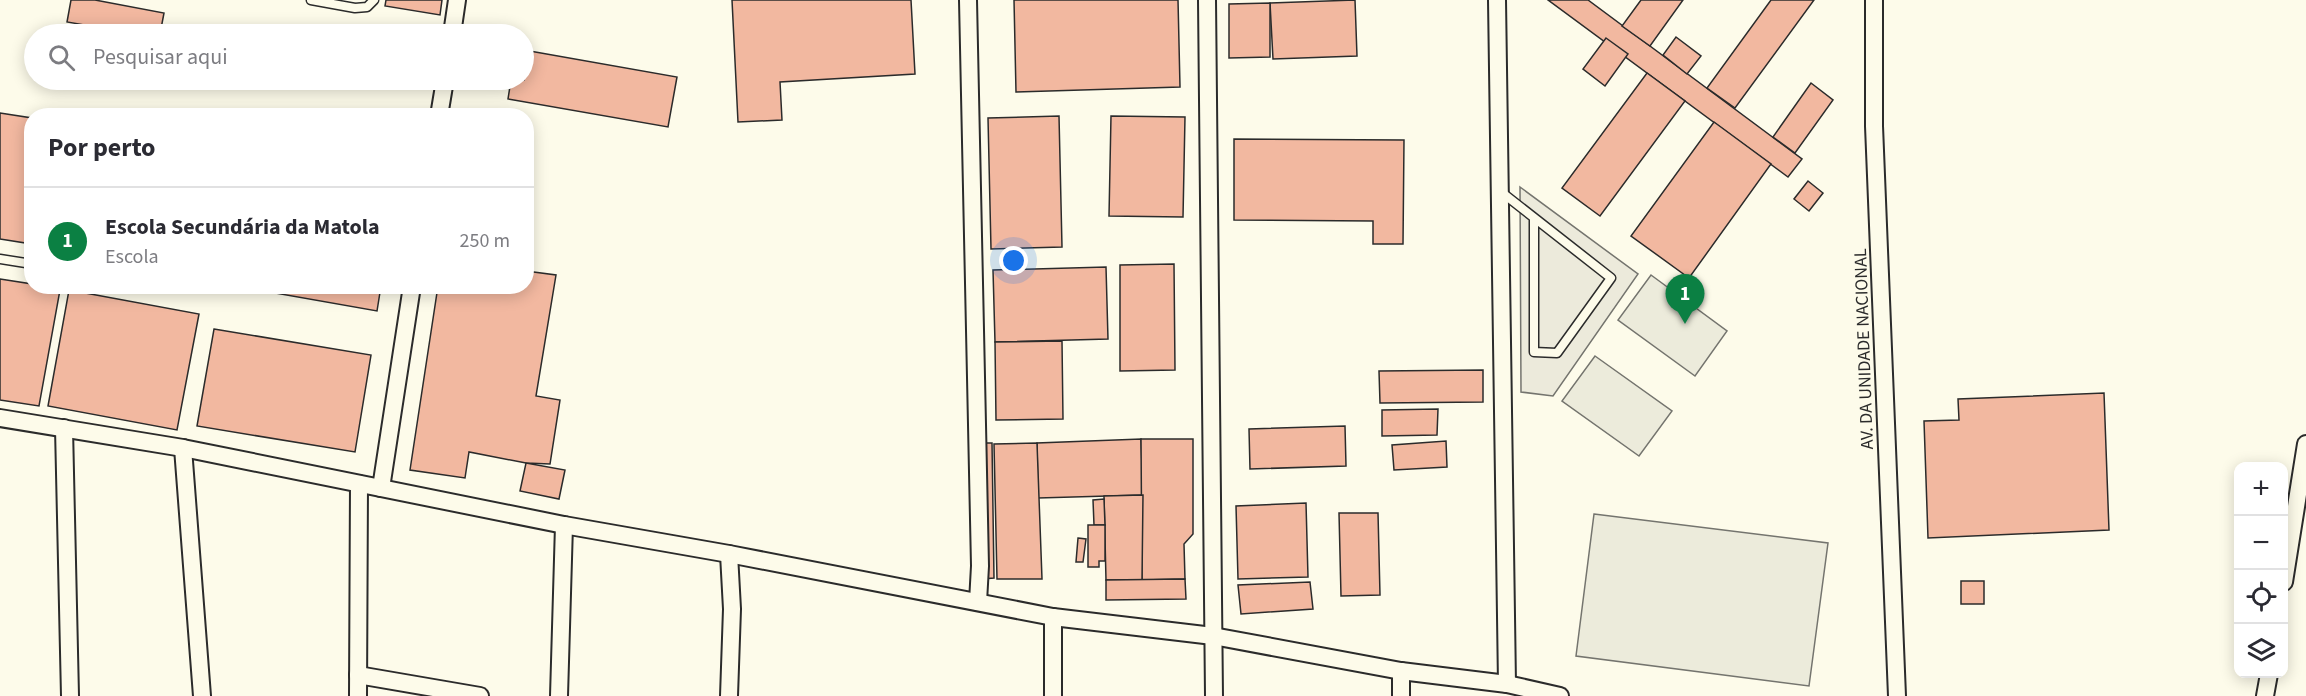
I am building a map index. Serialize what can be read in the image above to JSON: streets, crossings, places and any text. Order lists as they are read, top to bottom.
{
  "streets": {
    "street": ["AV. DA UNIDADE NACIONAL"]
  },
  "page": {
    "search": "Pesquisar aqui",
    "heading": "Por perto",
    "list": [
      {
        "mark": "1",
        "name": "Escola Secundária da Matola",
        "note": "Escola",
        "value": "250 m"
      }
    ],
    "pins": "1",
    "map_buttons": ["+", "−"]
  }
}
